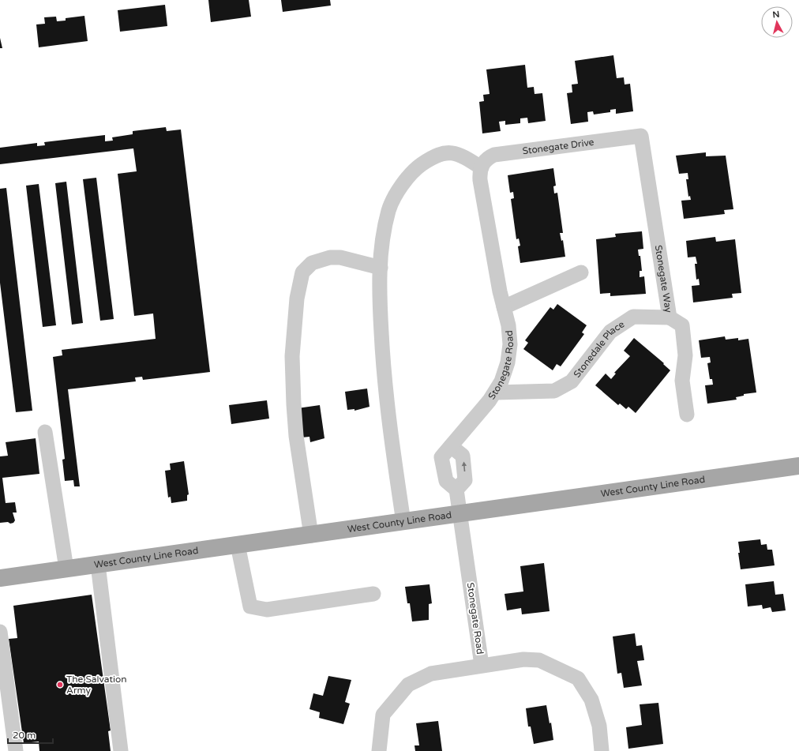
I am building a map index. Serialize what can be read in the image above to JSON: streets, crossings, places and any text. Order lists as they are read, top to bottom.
{
  "streets": {
    "main road": ["West County Line Road"],
    "street": [
      "Stonegate Drive",
      "Stonegate Way",
      "Stonedale Place",
      "Stonegate Road"
    ]
  },
  "crossings": [
    ["Stonegate Drive", "Stonegate Way"],
    ["Stonegate Drive", "Stonegate Road"],
    ["Stonegate Way", "Stonedale Place"],
    ["Stonedale Place", "Stonegate Road"],
    ["Stonegate Road", "West County Line Road"]
  ],
  "places": ["The Salvation Army"],
  "scale_bar": "20 m",
  "north": "top"
}
